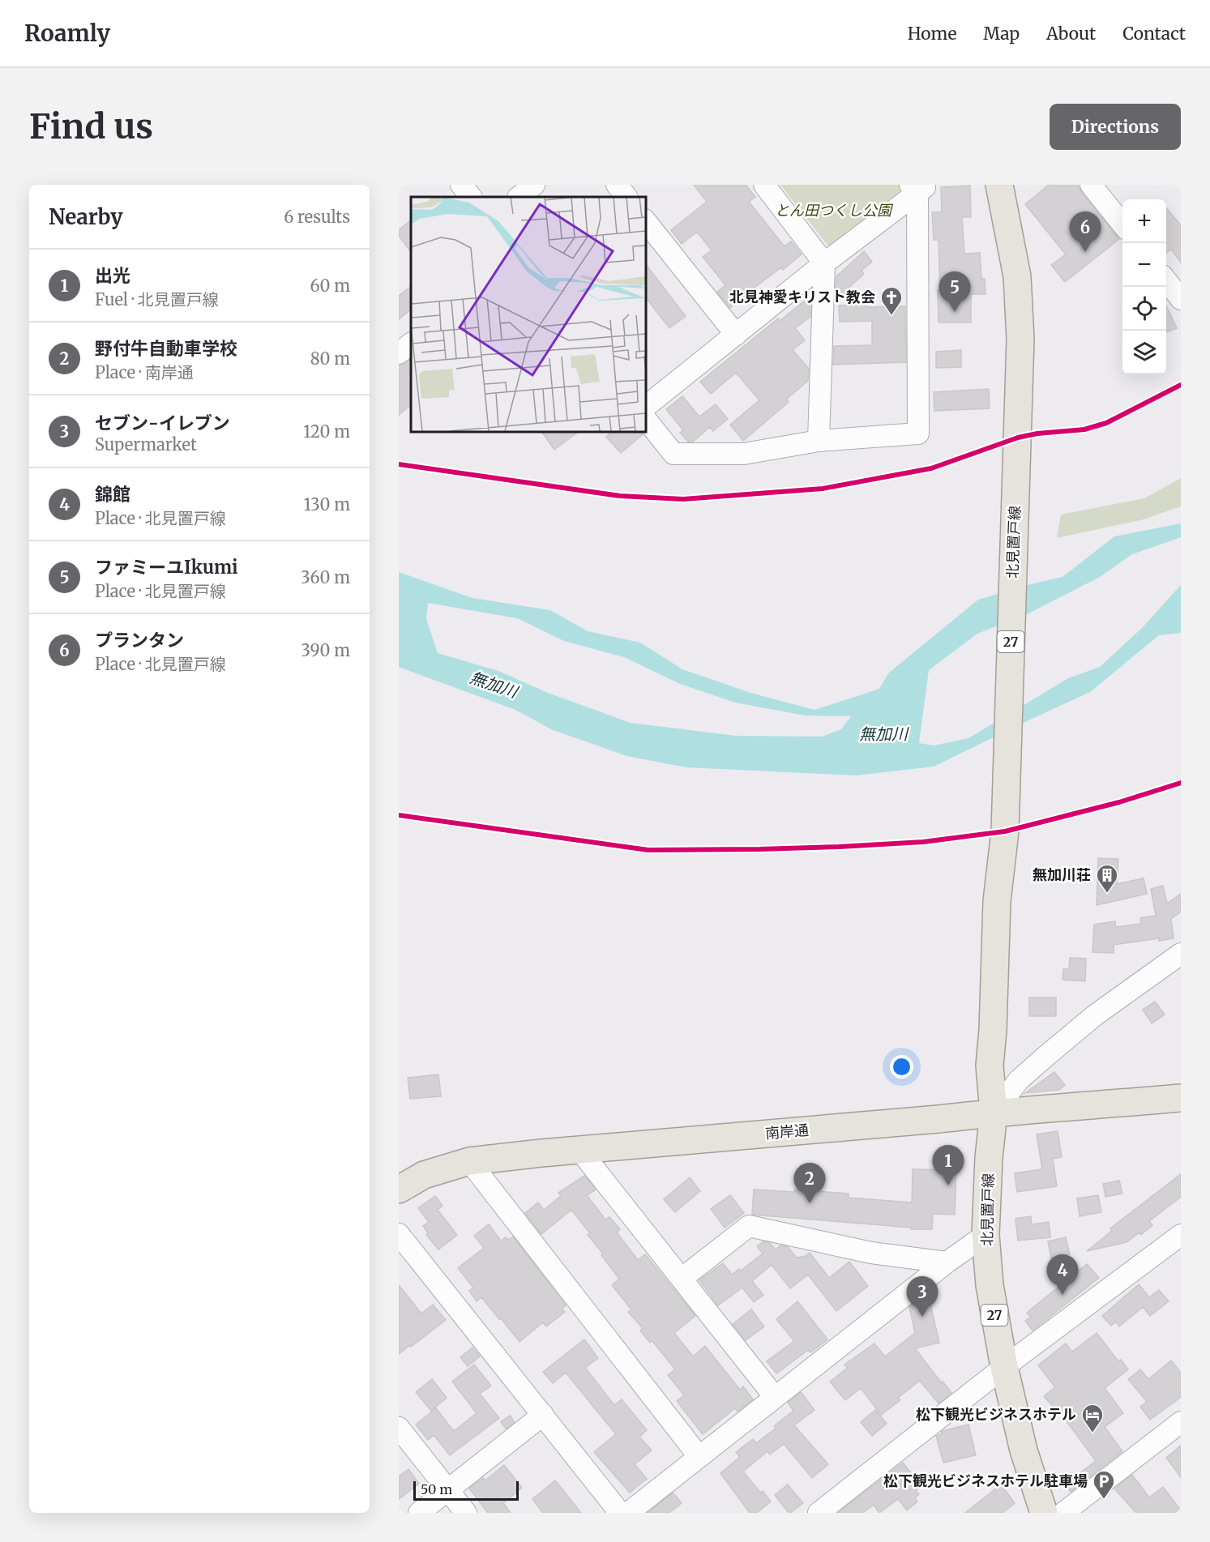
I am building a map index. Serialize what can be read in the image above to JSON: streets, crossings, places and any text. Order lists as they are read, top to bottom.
{
  "streets": {
    "main road": ["北見置戸線", "27", "南岸通"]
  },
  "crossings": [
    ["北見置戸線", "南岸通"]
  ],
  "water": ["無加川"],
  "parks": ["とん田つくし公園"],
  "places": {
    "church": ["北見神愛キリスト教会"],
    "building": ["無加川荘"],
    "hotel": ["松下観光ビジネスホテル"],
    "parking": ["松下観光ビジネスホテル駐車場"]
  },
  "scale_bar": "50 m",
  "page": {
    "header": "Roamly",
    "nav": [
      "Home",
      "Map",
      "About",
      "Contact"
    ],
    "buttons": "Directions",
    "title": "Find us",
    "heading": ["Nearby", "6 results"],
    "map_buttons": ["+", "−"],
    "pins": [
      "6",
      "5",
      "1",
      "2",
      "4",
      "3"
    ],
    "list": [
      {
        "mark": "1",
        "name": "出光",
        "note": "Fuel · 北見置戸線",
        "value": "60 m"
      },
      {
        "mark": "2",
        "name": "野付牛自動車学校",
        "note": "Place · 南岸通",
        "value": "80 m"
      },
      {
        "mark": "3",
        "name": "セブン-イレブン",
        "note": "Supermarket",
        "value": "120 m"
      },
      {
        "mark": "4",
        "name": "錦館",
        "note": "Place · 北見置戸線",
        "value": "130 m"
      },
      {
        "mark": "5",
        "name": "ファミーユIkumi",
        "note": "Place · 北見置戸線",
        "value": "360 m"
      },
      {
        "mark": "6",
        "name": "プランタン",
        "note": "Place · 北見置戸線",
        "value": "390 m"
      }
    ],
    "scale": "50 m"
  }
}
